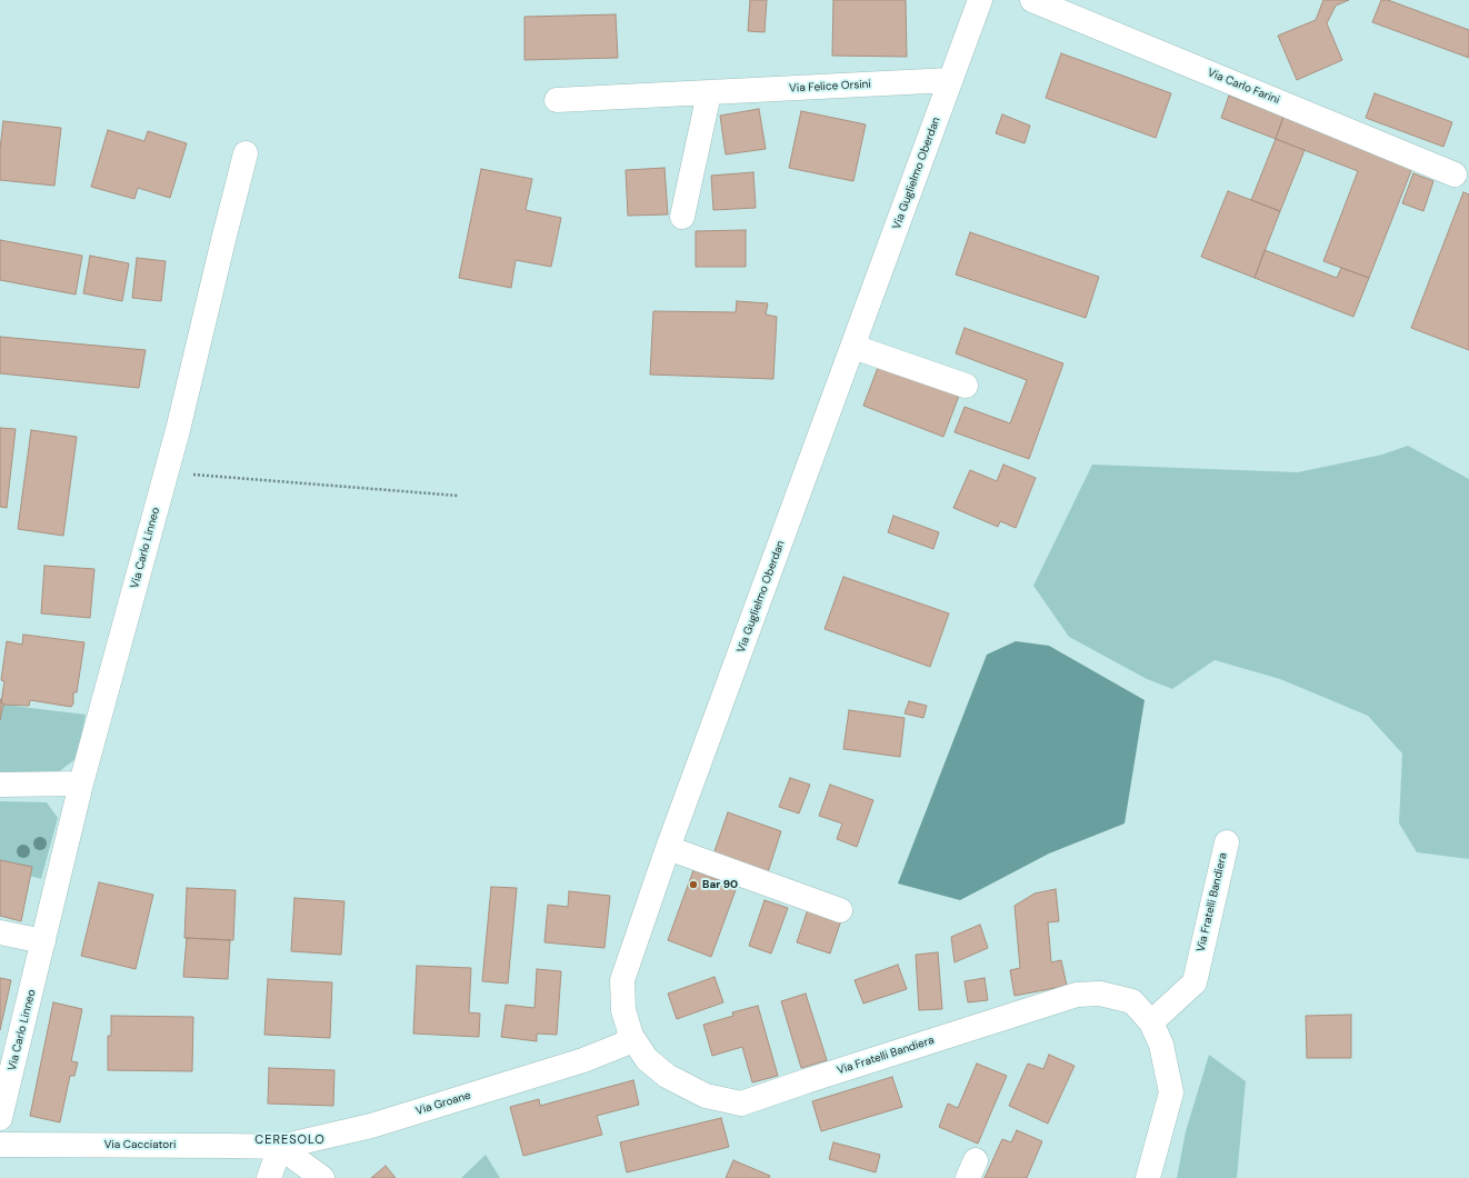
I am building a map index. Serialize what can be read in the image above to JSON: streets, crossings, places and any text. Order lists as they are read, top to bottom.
{
  "streets": {
    "street": [
      "Via Felice Orsini",
      "Via Carlo Farini",
      "Via Guglielmo Oberdan",
      "Via Carlo Linneo",
      "Via Fratelli Bandiera",
      "Via Groane",
      "Via Cacciatori"
    ]
  },
  "crossings": [
    ["Via Felice Orsini", "Via Guglielmo Oberdan"],
    ["Via Guglielmo Oberdan", "Via Fratelli Bandiera"],
    ["Via Guglielmo Oberdan", "Via Groane"],
    ["Via Fratelli Bandiera", "Via Groane"],
    ["Via Groane", "Via Cacciatori"]
  ],
  "districts": ["CERESOLO"],
  "places": ["Bar 90"]
}
